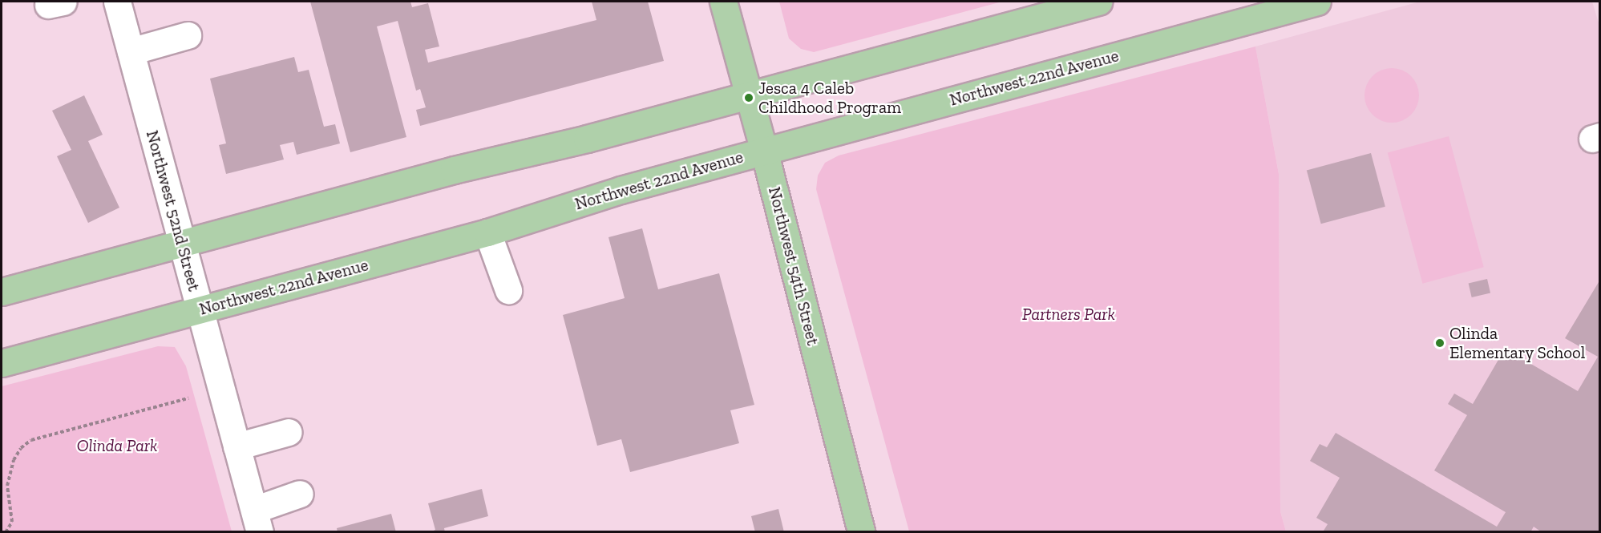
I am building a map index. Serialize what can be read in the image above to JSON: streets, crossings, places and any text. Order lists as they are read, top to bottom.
{
  "streets": {
    "main road": ["Northwest 22nd Avenue", "Northwest 54th Street"],
    "street": ["Northwest 52nd Street"]
  },
  "crossings": [
    ["Northwest 22nd Avenue", "Northwest 52nd Street"],
    ["Northwest 22nd Avenue", "Northwest 54th Street"]
  ],
  "parks": ["Partners Park", "Olinda Park"],
  "places": ["Jesca 4 Caleb Childhood Program", "Olinda Elementary School"]
}
